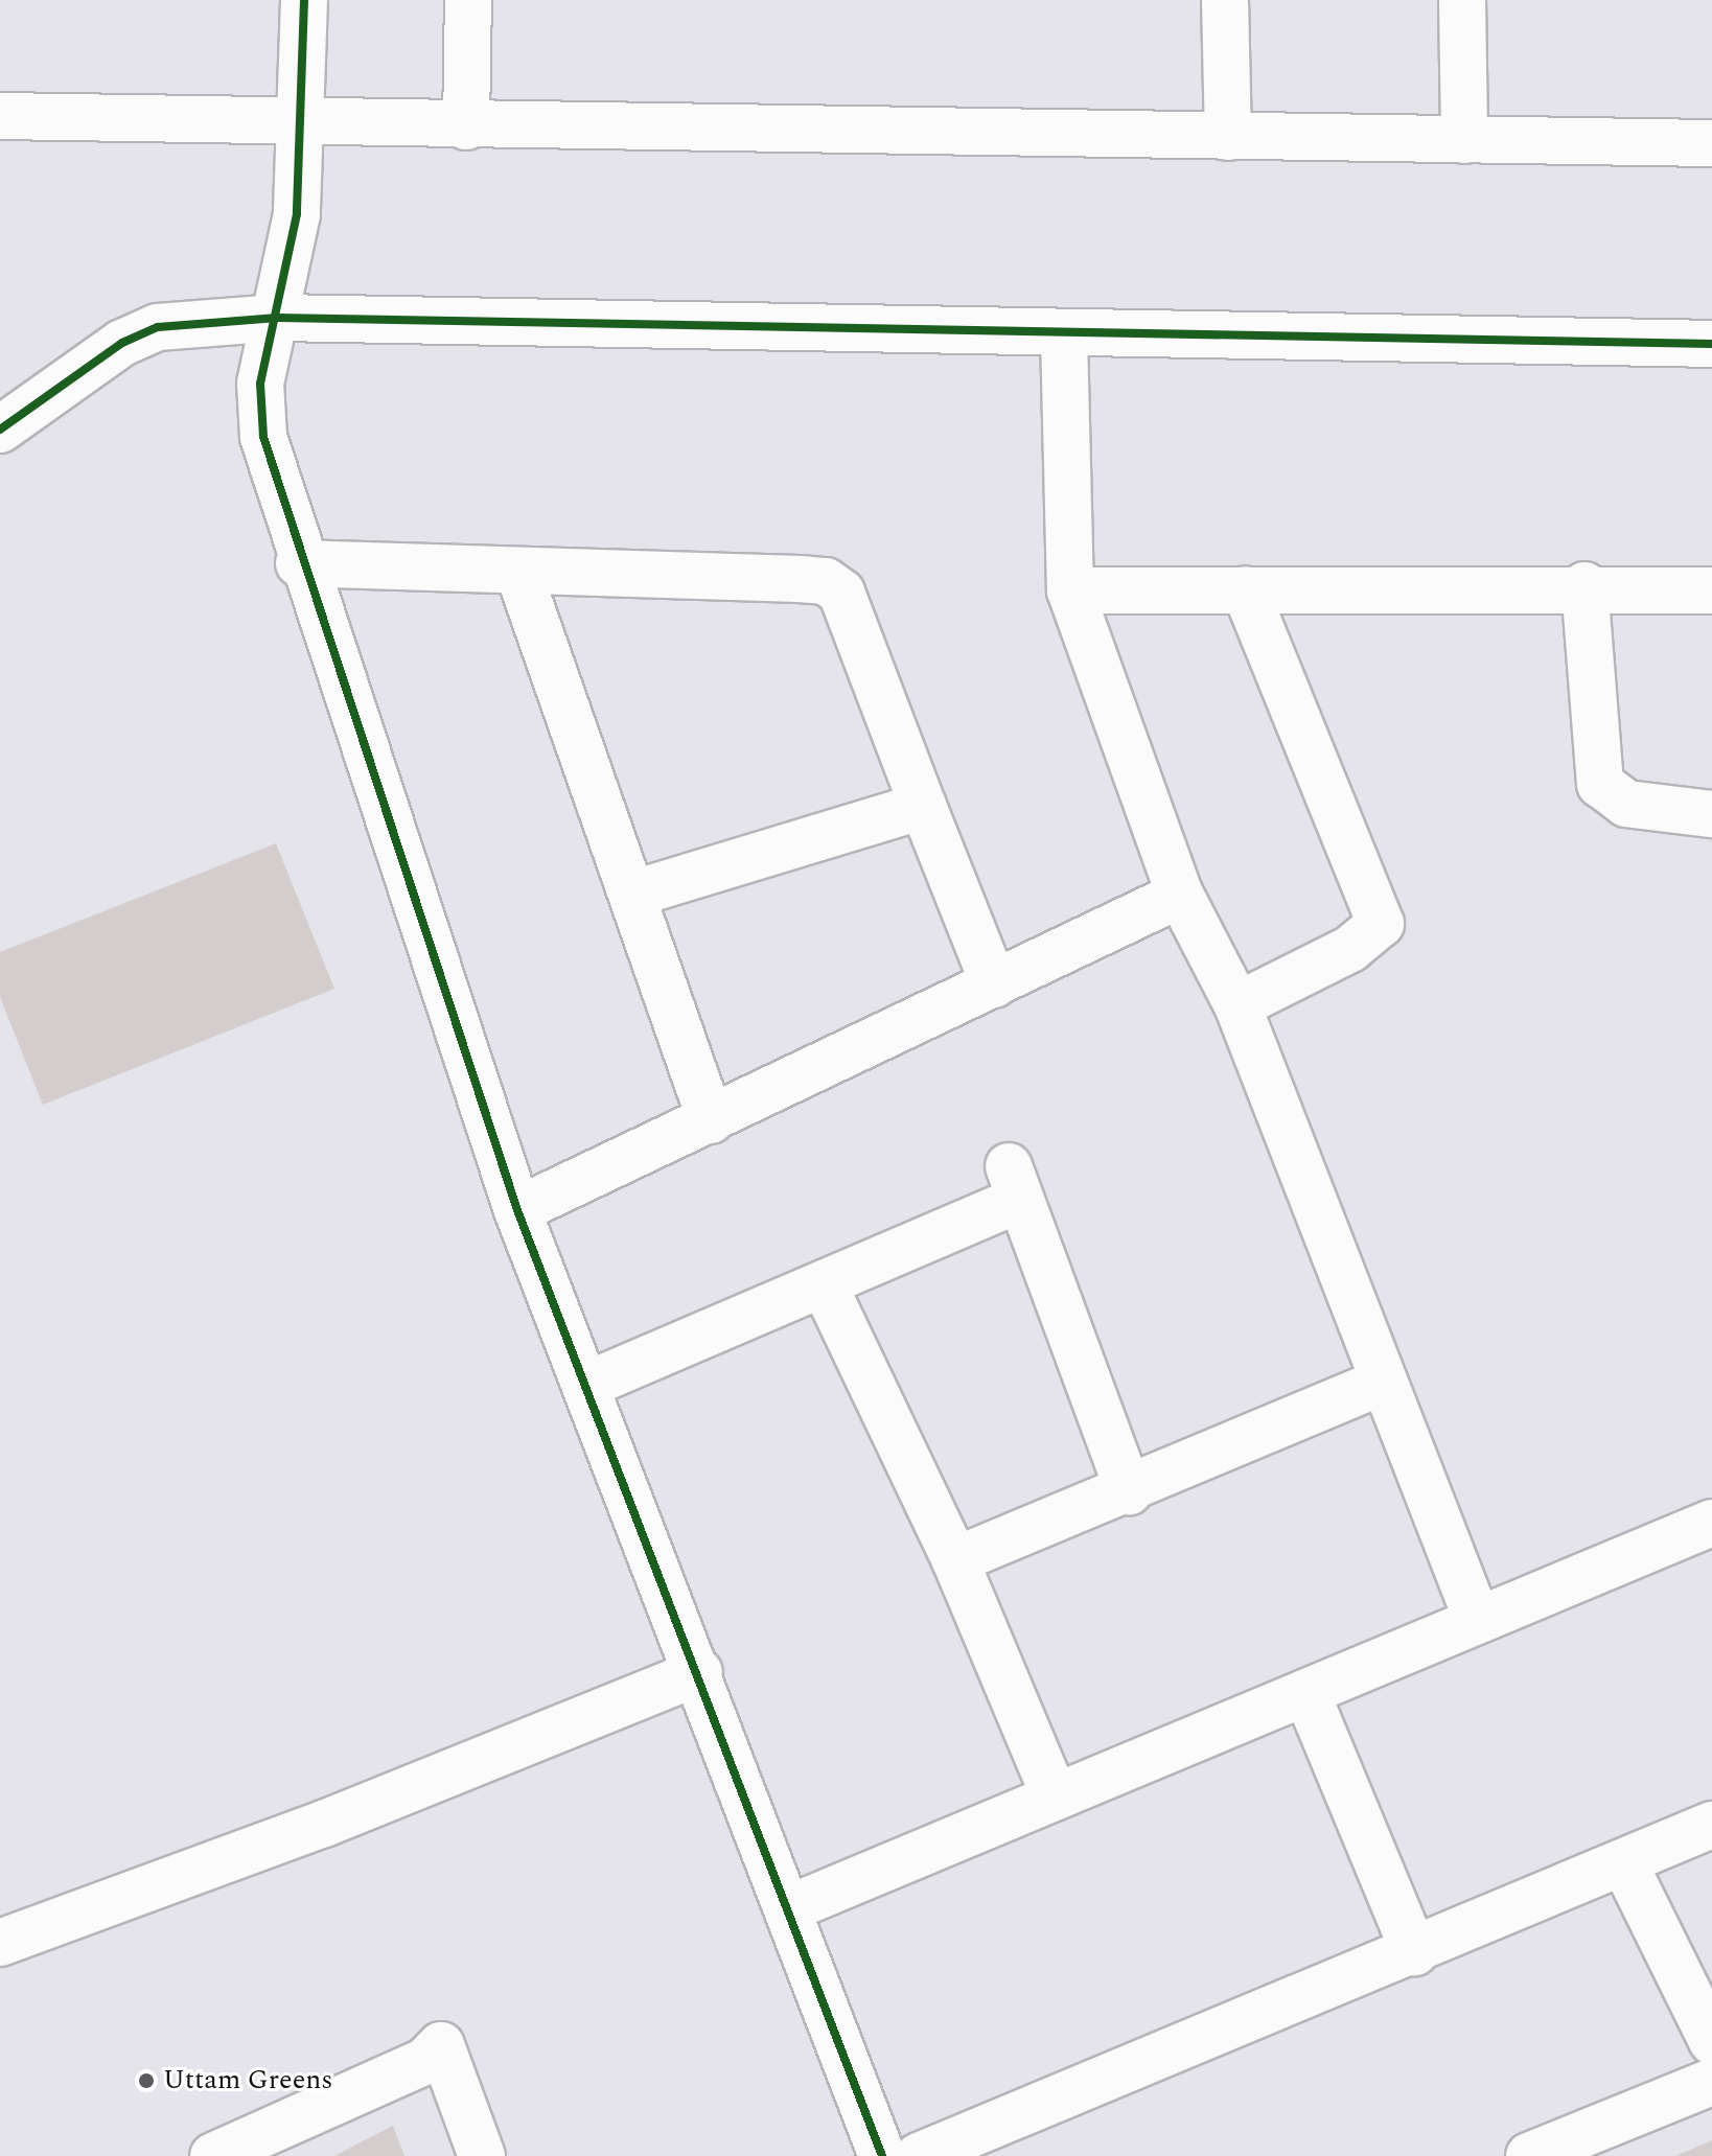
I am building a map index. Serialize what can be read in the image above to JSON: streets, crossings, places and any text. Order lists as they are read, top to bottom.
{
  "places": ["Uttam Greens"]
}
